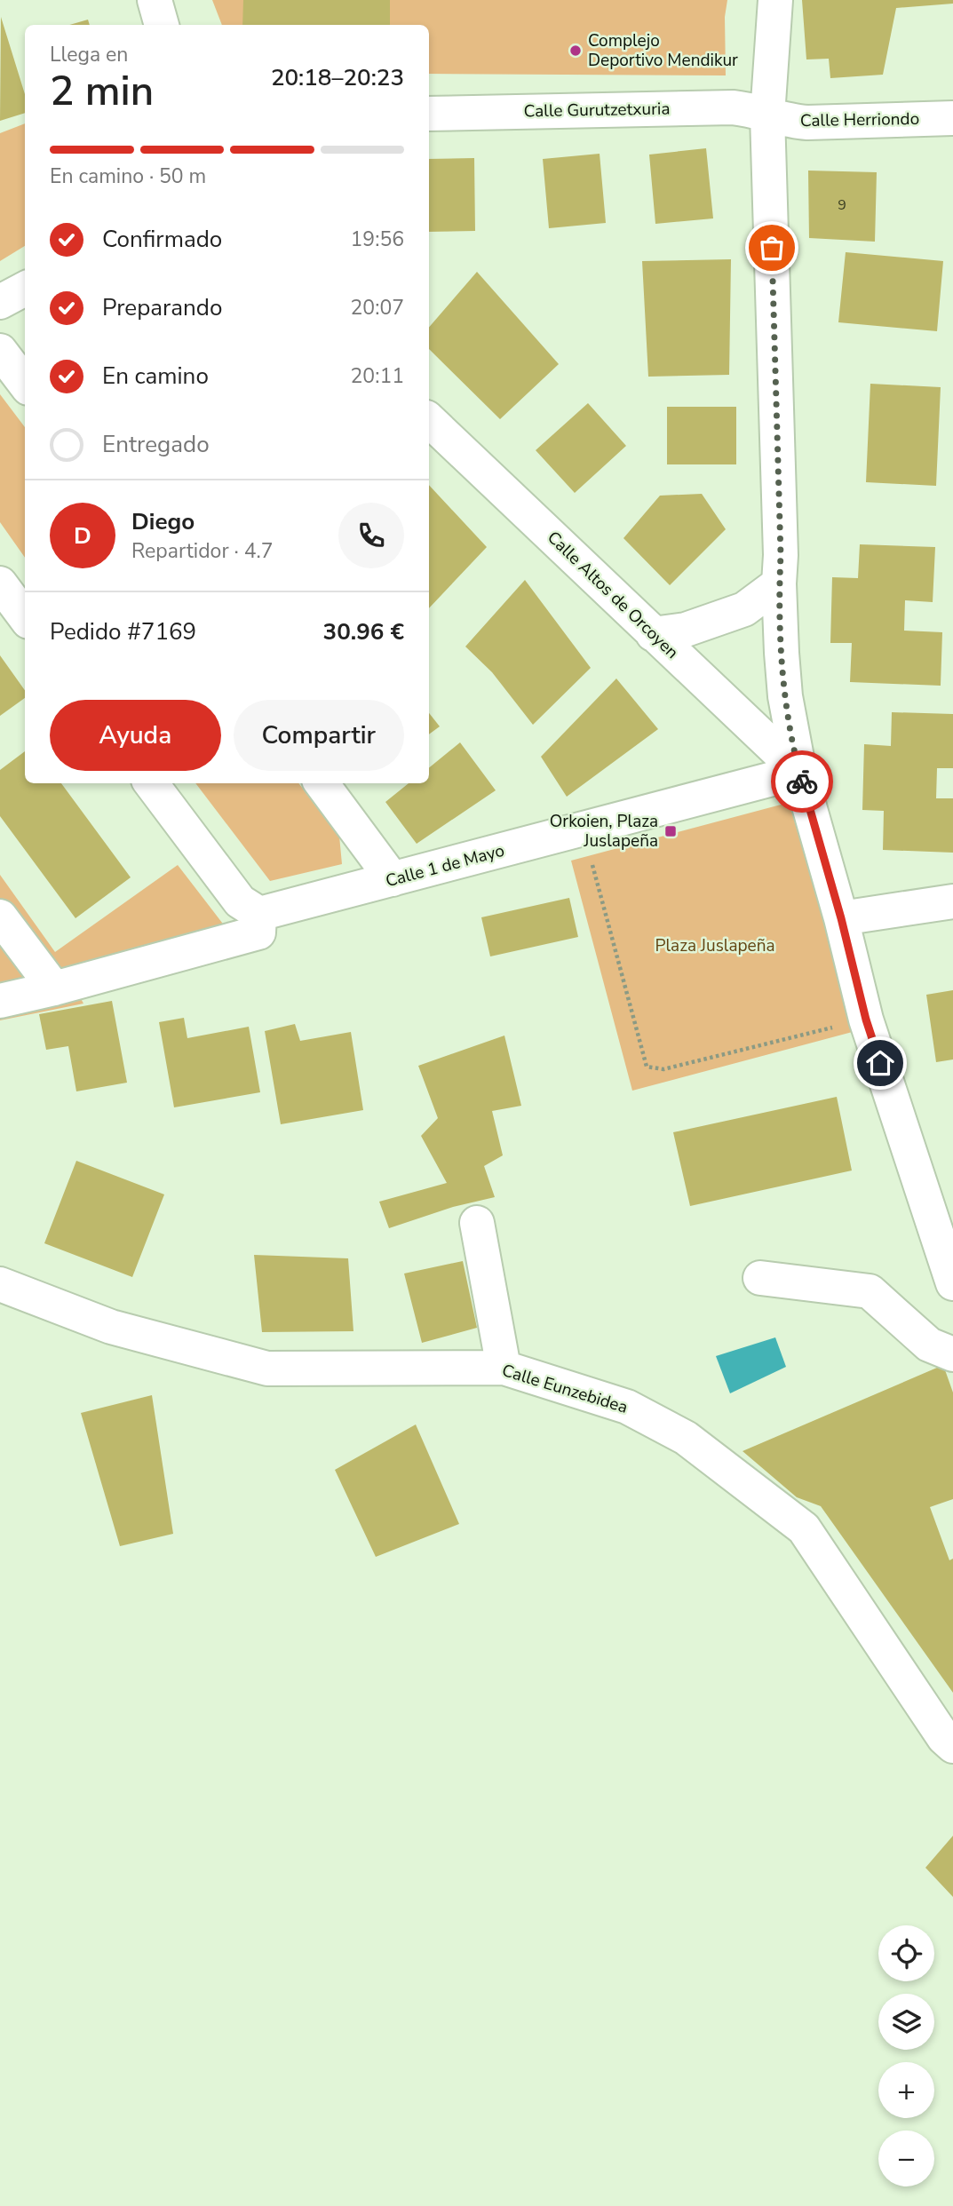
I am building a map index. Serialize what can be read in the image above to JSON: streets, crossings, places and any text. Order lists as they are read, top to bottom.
{
  "streets": {
    "street": [
      "Calle Gurutzetxuria",
      "Calle Herriondo",
      "Calle Altos de Orcoyen",
      "Calle 1 de Mayo",
      "Calle Eunzebidea"
    ]
  },
  "crossings": [
    ["Calle Gurutzetxuria", "Calle Herriondo"],
    ["Calle Altos de Orcoyen", "Calle 1 de Mayo"]
  ],
  "parks": ["Plaza Juslapeña"],
  "places": {
    "other": ["Complejo Deportivo Mendikur"],
    "transit": ["Orkoien, Plaza Juslapeña"]
  },
  "house_numbers": ["9"],
  "page": {
    "heading": ["2 min", "Llega en", "20:18–20:23"],
    "panel": [
      "Diego",
      "Repartidor · 4.7",
      "Pedido #7169",
      "30.96 €"
    ],
    "bar": "En camino · 50 m",
    "list": [
      ["Confirmado", "19:56"],
      ["Preparando", "20:07"],
      ["En camino", "20:11"],
      "Entregado"
    ],
    "round": "D",
    "buttons": ["Ayuda", "Compartir"],
    "map_buttons": ["+", "−"]
  }
}
